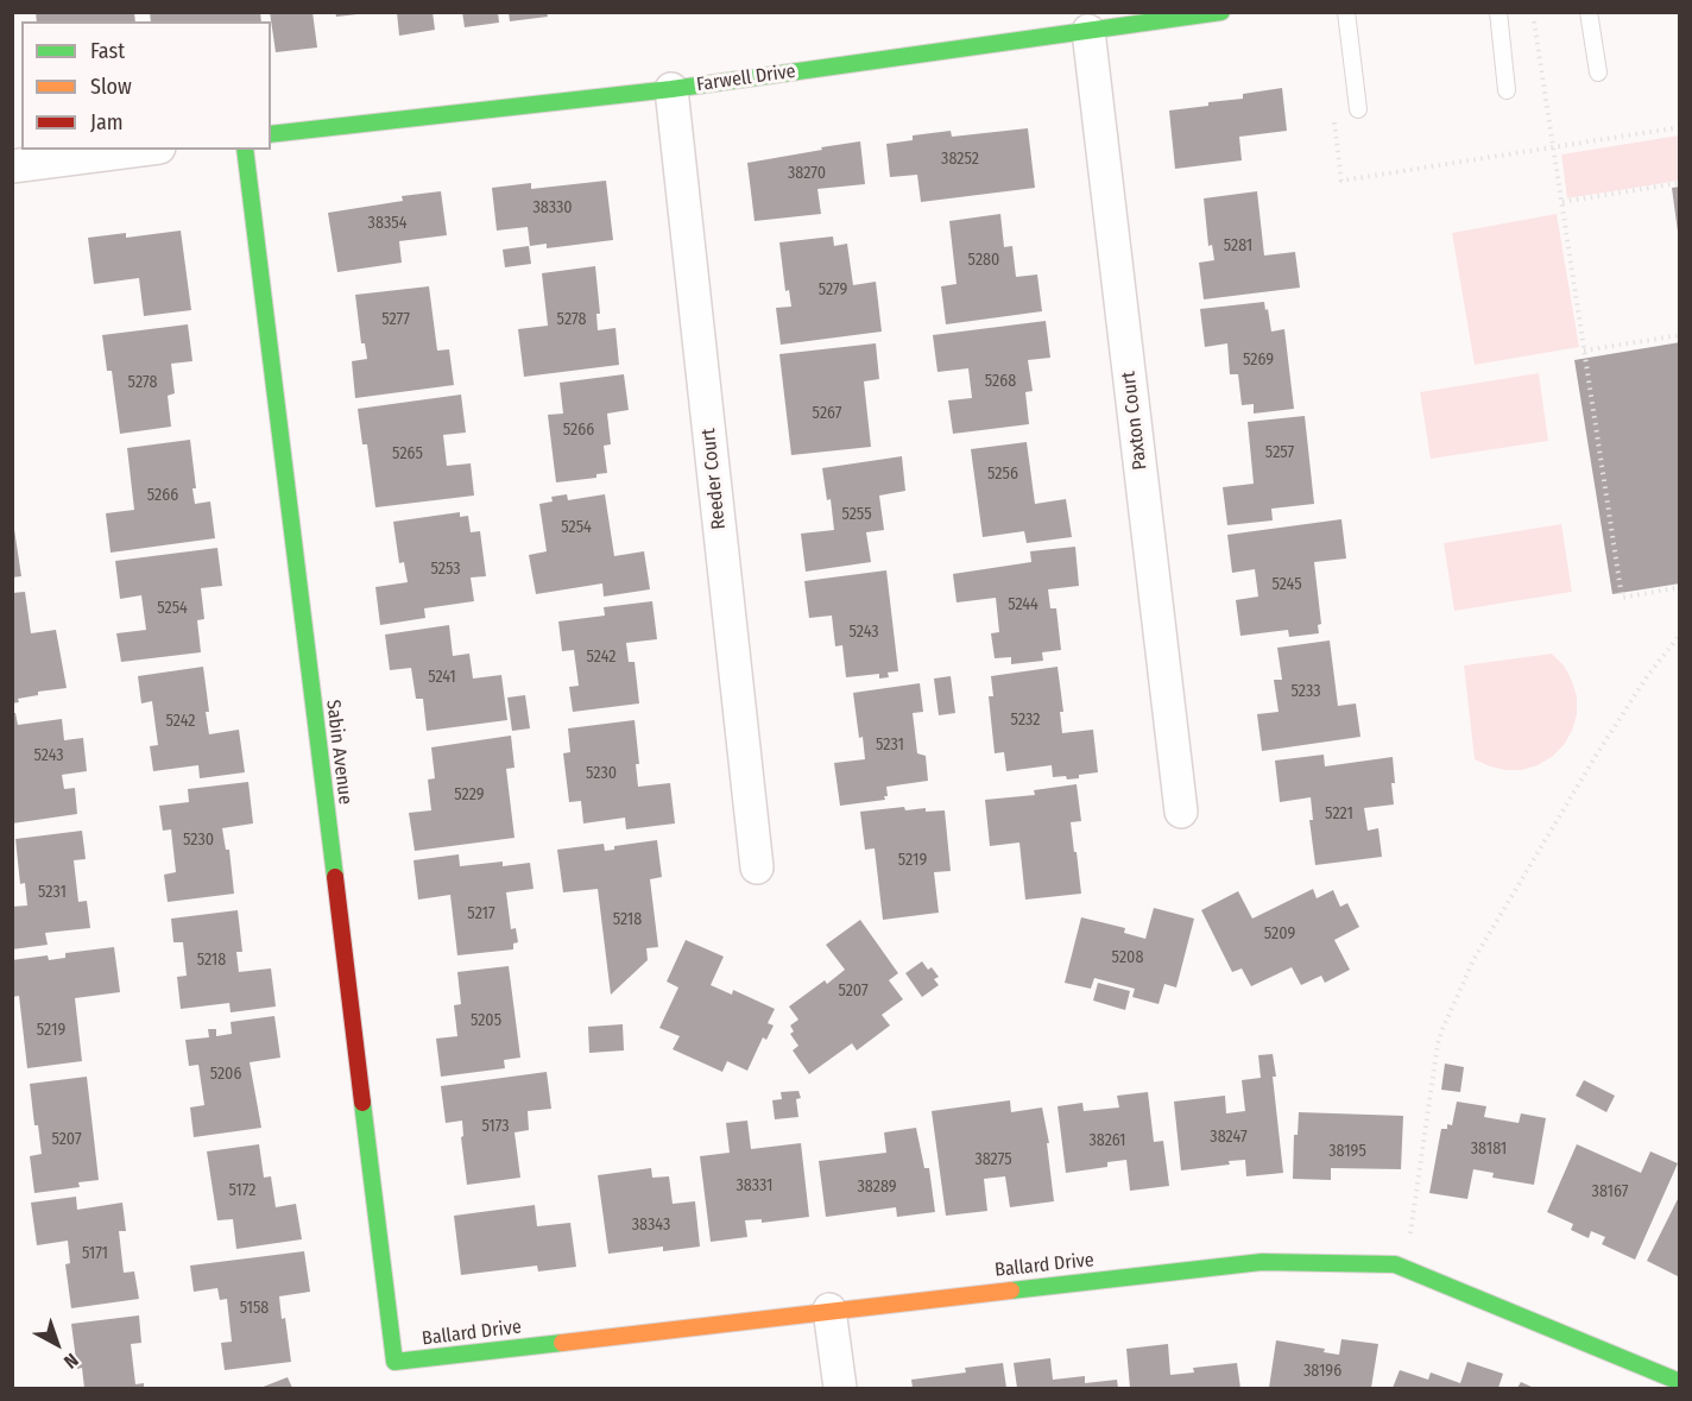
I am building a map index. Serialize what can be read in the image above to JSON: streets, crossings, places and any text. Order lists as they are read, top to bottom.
{
  "streets": {
    "street": [
      "Farwell Drive",
      "Paxton Court",
      "Reeder Court",
      "Sabin Avenue",
      "Ballard Drive"
    ]
  },
  "crossings": [
    ["Farwell Drive", "Paxton Court"],
    ["Farwell Drive", "Reeder Court"],
    ["Sabin Avenue", "Ballard Drive"]
  ],
  "house_numbers": [
    "38252",
    "38270",
    "38330",
    "38354",
    "5281",
    "5280",
    "5279",
    "5277",
    "5278",
    "5269",
    "5268",
    "5278",
    "5267",
    "5266",
    "5257",
    "5265",
    "5256",
    "5266",
    "5255",
    "5254",
    "5253",
    "5245",
    "5244",
    "5254",
    "5243",
    "5242",
    "5241",
    "5233",
    "5232",
    "5242",
    "5231",
    "5243",
    "5230",
    "5229",
    "5221",
    "5230",
    "5219",
    "5231",
    "5217",
    "5218",
    "5209",
    "5208",
    "5218",
    "5207",
    "5205",
    "5219",
    "5206",
    "5173",
    "38247",
    "5207",
    "38261",
    "38181",
    "38195",
    "38275",
    "38331",
    "38289",
    "5172",
    "38167",
    "38343",
    "5171",
    "5158",
    "38196"
  ],
  "legend": ["Fast", "Slow", "Jam"],
  "north": "bottom right"
}
